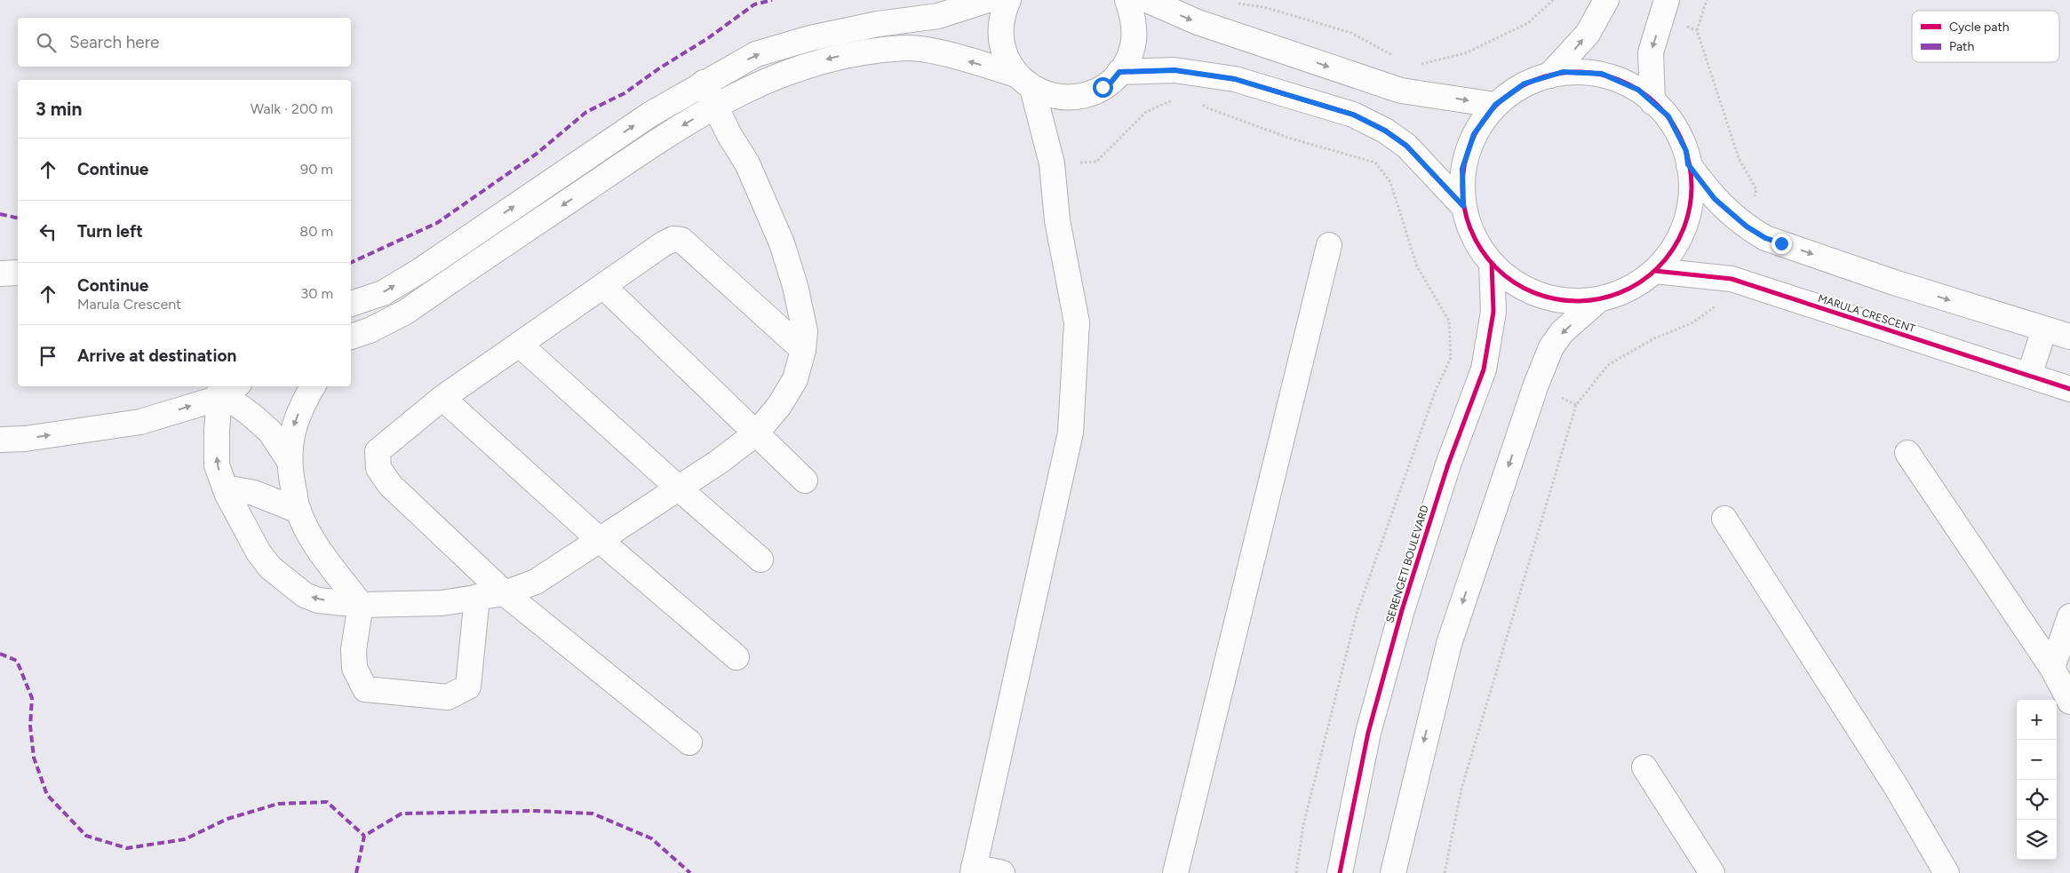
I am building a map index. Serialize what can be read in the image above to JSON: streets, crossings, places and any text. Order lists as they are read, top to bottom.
{
  "streets": {
    "street": ["MARULA CRESCENT", "SERENGETI BOULEVARD"]
  },
  "legend": ["Cycle path", "Path"],
  "page": {
    "search": "Search here",
    "heading": ["3 min", "Walk · 200 m"],
    "list": [
      ["Continue", "90 m"],
      ["Turn left", "80 m"],
      ["Continue", "Marula Crescent", "30 m"],
      "Arrive at destination"
    ],
    "map_buttons": ["+", "−"]
  }
}
